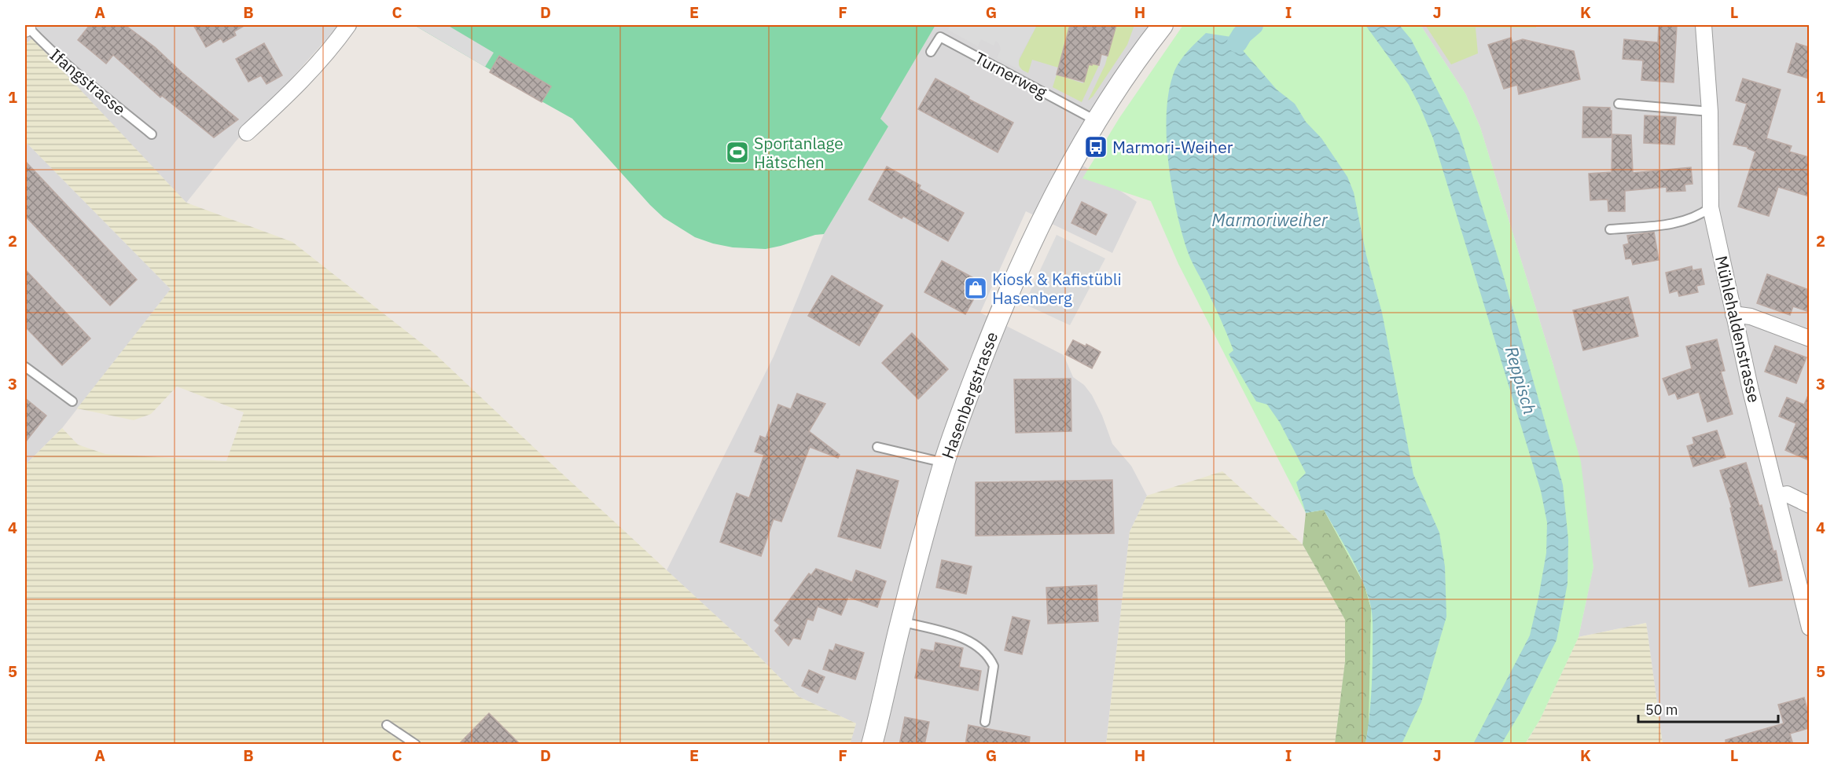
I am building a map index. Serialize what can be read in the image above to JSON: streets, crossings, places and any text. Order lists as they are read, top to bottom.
{
  "streets": {
    "street": ["Mühlehaldenstrasse", "Hasenbergstrasse"],
    "lane": ["Turnerweg", "Ifangstrasse"]
  },
  "crossings": [
    ["Turnerweg", "Hasenbergstrasse"]
  ],
  "water": ["Marmoriweiher", "Reppisch"],
  "places": {
    "bus stop": ["Marmori-Weiher"],
    "sports": ["Sportanlage Hätschen"],
    "shop": ["Kiosk & Kafistübli Hasenberg"]
  },
  "scale_bar": "50 m",
  "grid": {
    "columns": [
      "A",
      "B",
      "C",
      "D",
      "E",
      "F",
      "G",
      "H",
      "I",
      "J",
      "K",
      "L"
    ],
    "rows": [
      "1",
      "2",
      "3",
      "4",
      "5"
    ]
  }
}
